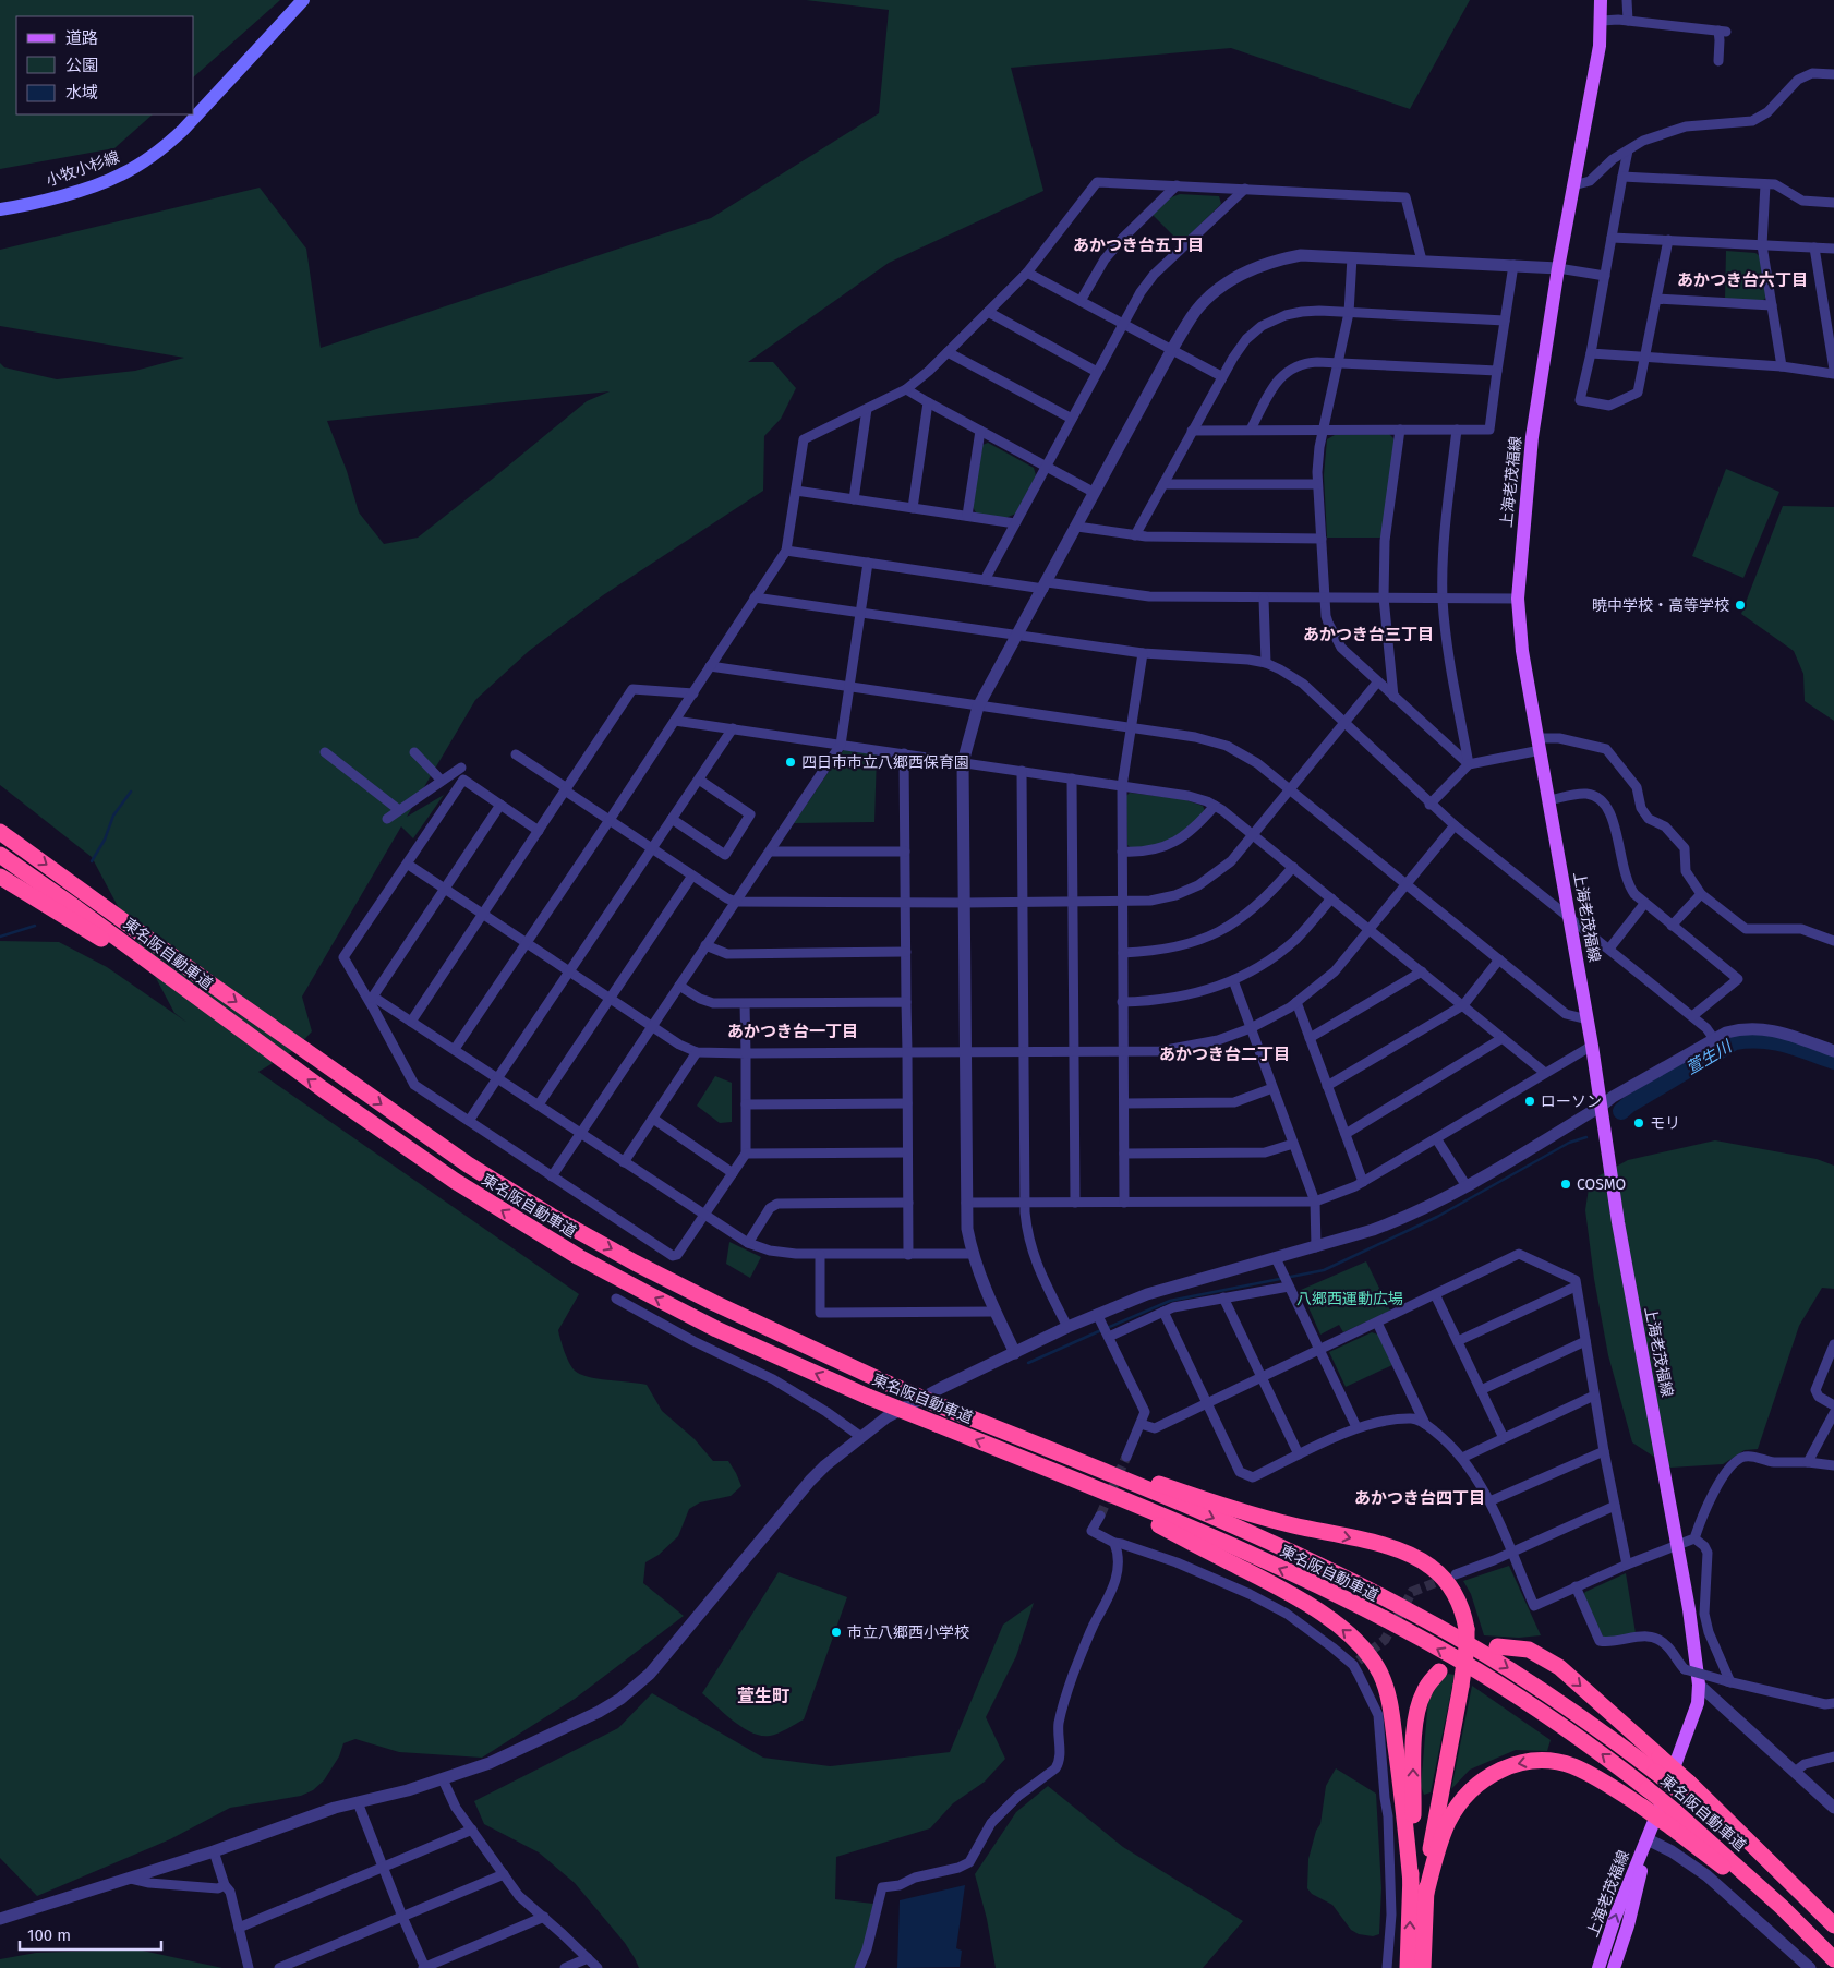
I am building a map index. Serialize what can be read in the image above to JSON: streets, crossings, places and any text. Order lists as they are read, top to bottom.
{
  "streets": {
    "highway": ["東名阪自動車道"],
    "main road": ["小牧小杉線", "上海老茂福線"]
  },
  "districts": [
    "あかつき台五丁目",
    "あかつき台六丁目",
    "あかつき台三丁目",
    "あかつき台一丁目",
    "あかつき台二丁目",
    "あかつき台四丁目",
    "萱生町"
  ],
  "water": ["萱生川"],
  "parks": ["八郷西運動広場"],
  "places": [
    "暁中学校・高等学校",
    "四日市市立八郷西保育園",
    "ローソン",
    "モリ",
    "COSMO",
    "市立八郷西小学校"
  ],
  "legend": ["道路", "公園", "水域"],
  "scale_bar": "100 m"
}
